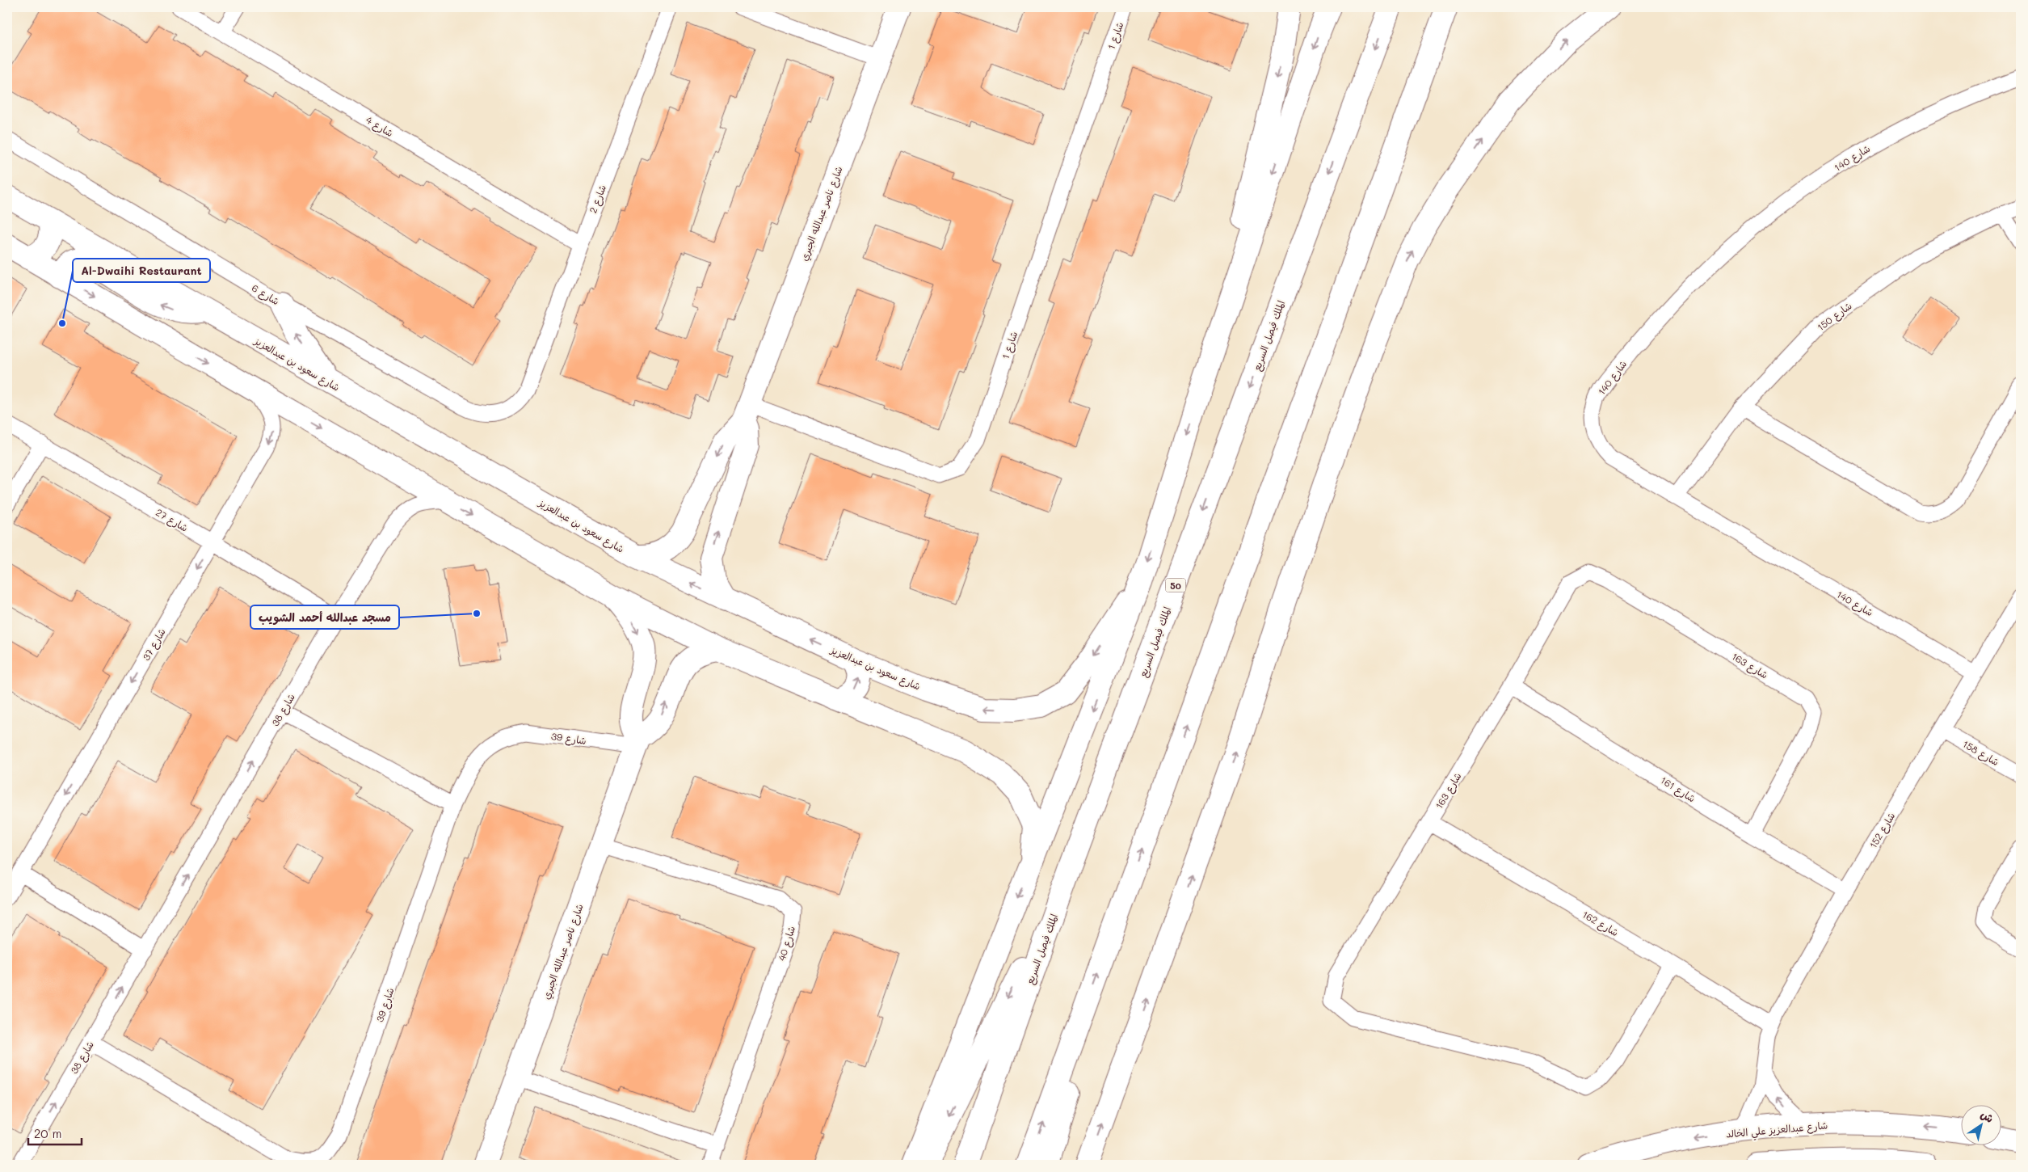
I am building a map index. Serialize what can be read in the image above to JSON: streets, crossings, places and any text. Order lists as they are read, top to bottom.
{
  "streets": {
    "main road": [
      "شارع ناصر عبدالله الجبري",
      "الملك فيصل السريع",
      "شارع سعود بن عبدالعزيز",
      "50",
      "شارع عبدالعزيز علي الخالد"
    ],
    "street": [
      "شارع 1",
      "شارع 4",
      "شارع 140",
      "شارع 2",
      "شارع 6",
      "شارع 150",
      "شارع 27",
      "شارع 37",
      "شارع 163",
      "شارع 38",
      "شارع 39",
      "شارع 158",
      "شارع 161",
      "شارع 152",
      "شارع 162",
      "شارع 40"
    ]
  },
  "crossings": [
    ["شارع 1", "شارع ناصر عبدالله الجبري"],
    ["شارع 4", "شارع 2"],
    ["شارع 140", "شارع 150"],
    ["شارع 140", "شارع 152"],
    ["شارع 2", "شارع 6"],
    ["شارع ناصر عبدالله الجبري", "شارع سعود بن عبدالعزيز"],
    ["شارع ناصر عبدالله الجبري", "شارع 39"],
    ["شارع ناصر عبدالله الجبري", "شارع 40"],
    ["شارع 27", "شارع 37"],
    ["شارع 27", "شارع 38"],
    ["شارع 163", "شارع 161"],
    ["شارع 163", "شارع 162"],
    ["شارع 38", "شارع 39"],
    ["شارع 158", "شارع 152"],
    ["شارع 161", "شارع 152"],
    ["شارع 152", "شارع 162"],
    ["شارع 152", "شارع عبدالعزيز علي الخالد"]
  ],
  "one_way": ["شارع 37", "شارع 38"],
  "places": ["Al-Dwaihi Restaurant", "مسجد عبدالله أحمد الشويب"],
  "scale_bar": "20 m",
  "north": "top right"
}
